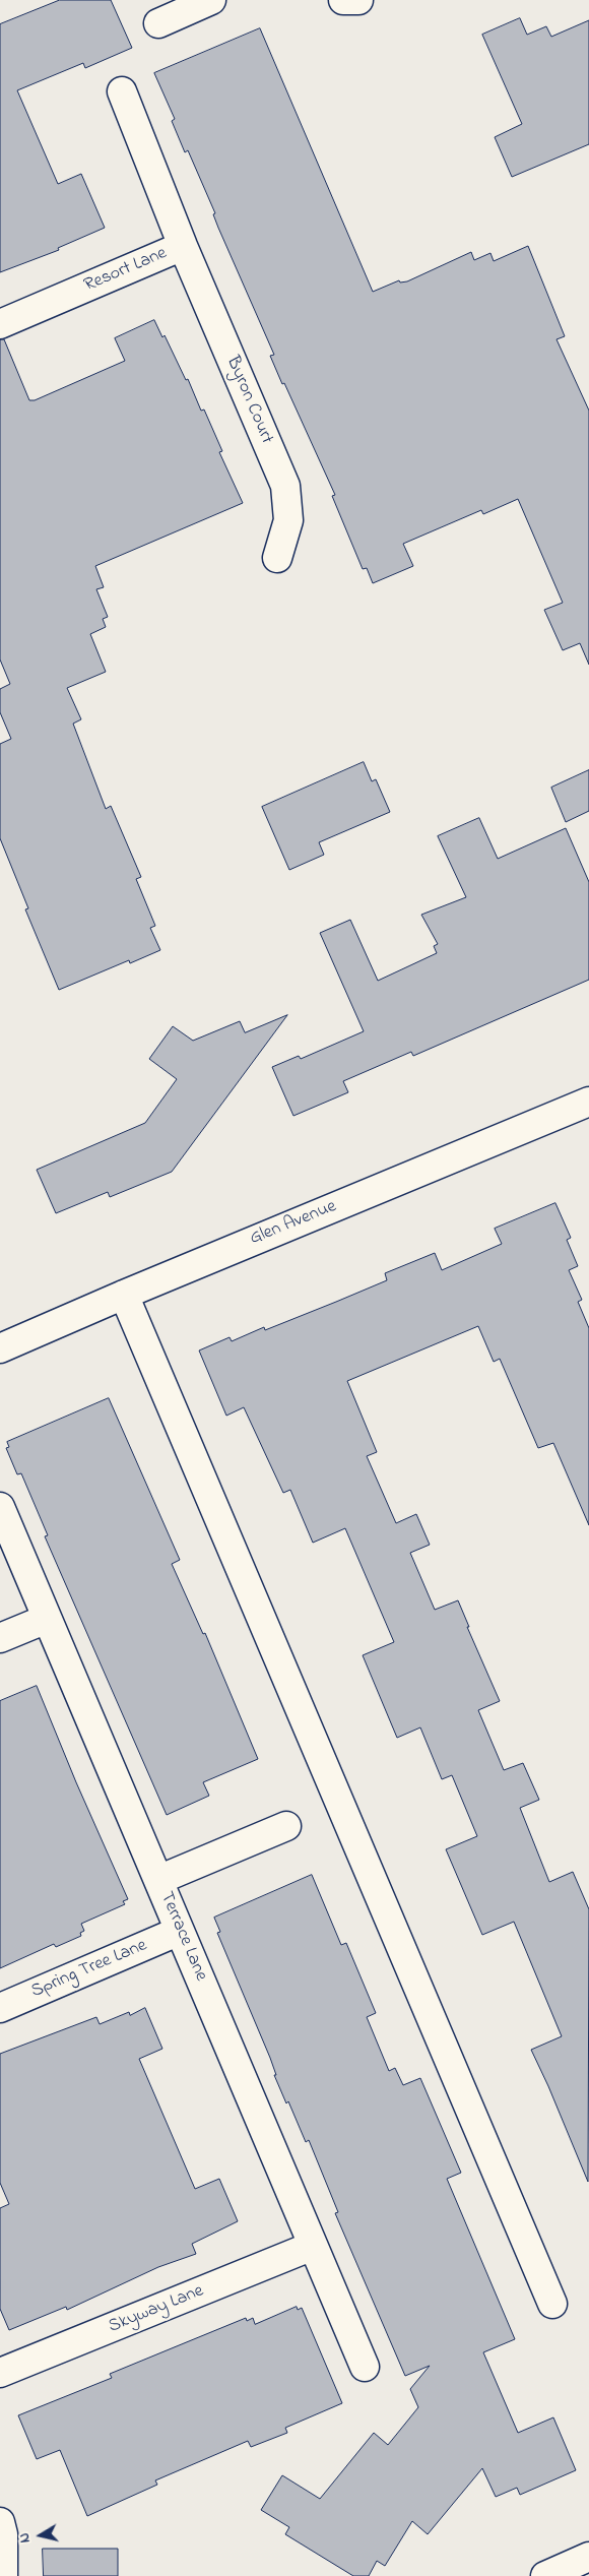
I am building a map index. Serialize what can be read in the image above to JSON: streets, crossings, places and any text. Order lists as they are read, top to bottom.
{
  "streets": {
    "street": [
      "Resort Lane",
      "Byron Court",
      "Glen Avenue",
      "Terrace Lane",
      "Spring Tree Lane",
      "Skyway Lane"
    ]
  },
  "crossings": [
    ["Resort Lane", "Byron Court"],
    ["Terrace Lane", "Spring Tree Lane"],
    ["Terrace Lane", "Skyway Lane"]
  ],
  "north": "left"
}
